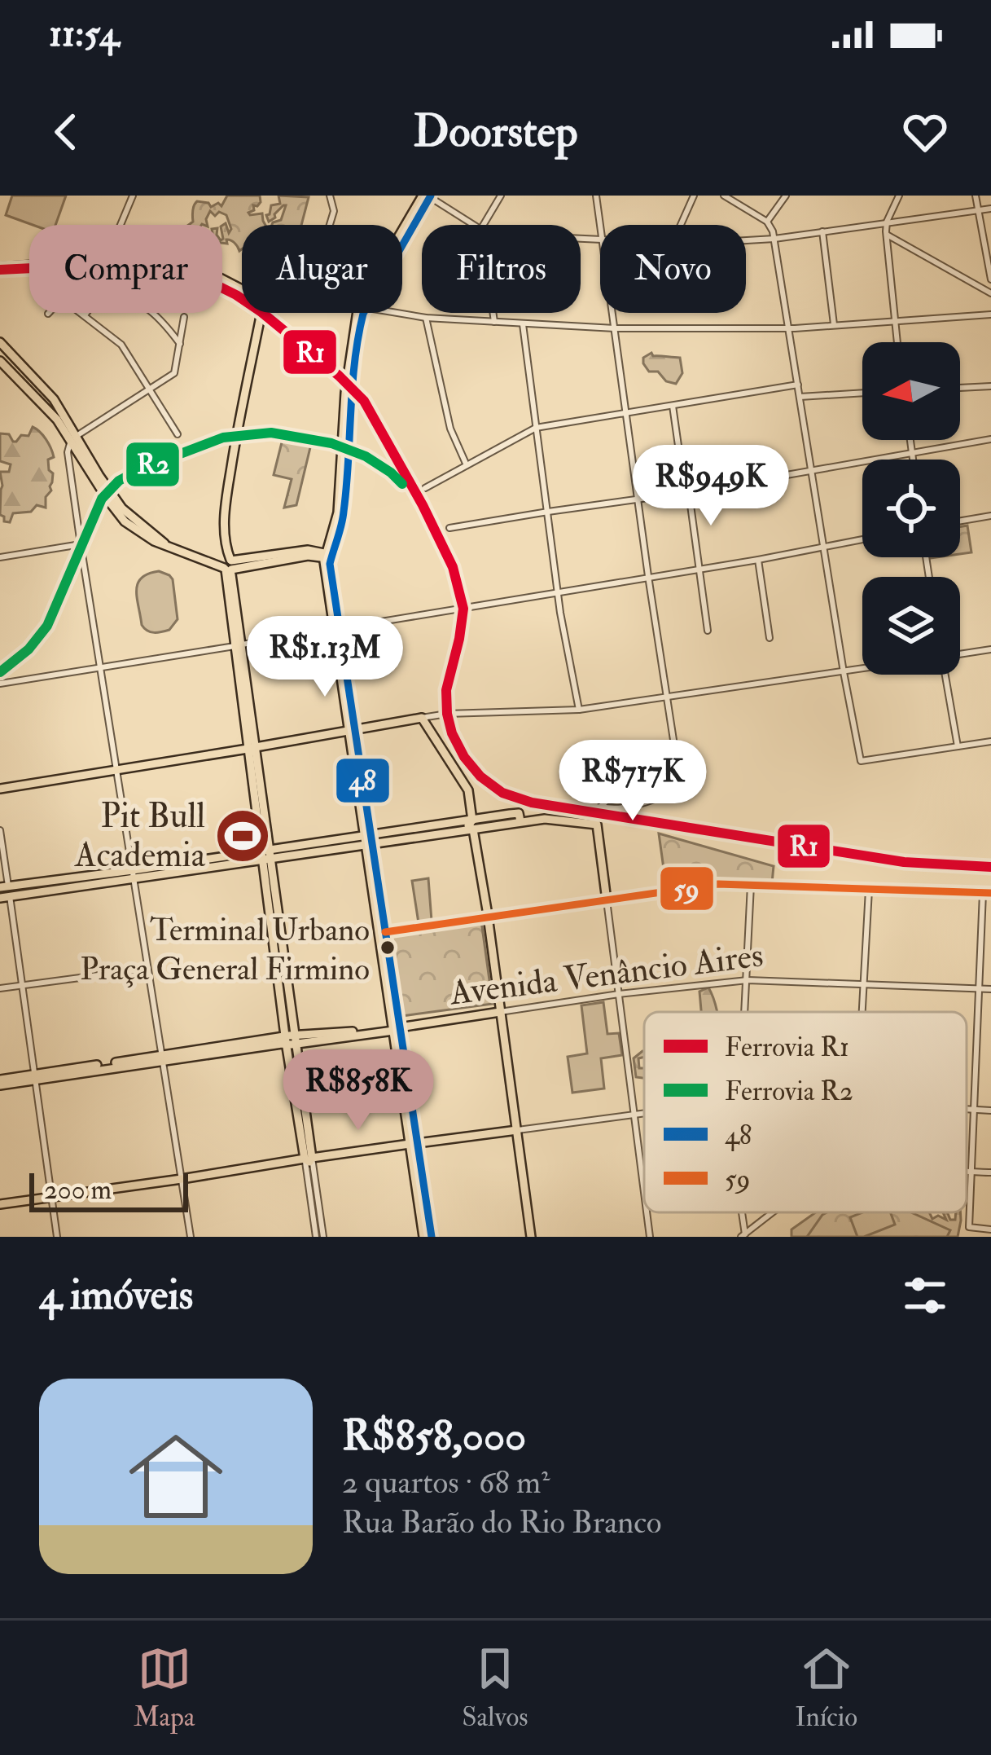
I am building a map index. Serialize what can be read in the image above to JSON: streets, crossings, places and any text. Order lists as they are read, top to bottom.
{
  "streets": {
    "main road": ["Avenida Venâncio Aires"]
  },
  "places": {
    "sports": ["Pit Bull Academia"],
    "other": ["Terminal Urbano Praça General Firmino"]
  },
  "lines": [
    "transit line 48",
    "rail line R1",
    "rail line R2",
    "transit line 59"
  ],
  "legend": [
    "Ferrovia R1",
    "Ferrovia R2",
    "48",
    "59"
  ],
  "scale_bar": "200 m",
  "north": "left",
  "page": {
    "status": "11:54",
    "header": "Doorstep",
    "chip": [
      "Comprar",
      "Alugar",
      "Filtros",
      "Novo"
    ],
    "price": [
      "R$949K",
      "R$1.13M",
      "R$717K",
      "R$858K"
    ],
    "scale": "200 m",
    "heading": "4 imóveis",
    "list": [
      {
        "name": "R$858,000",
        "note": "2 quartos · 68 m² · Rua Barão do Rio Branco"
      }
    ],
    "tabs": ["Mapa", "Salvos", "Início"]
  }
}
